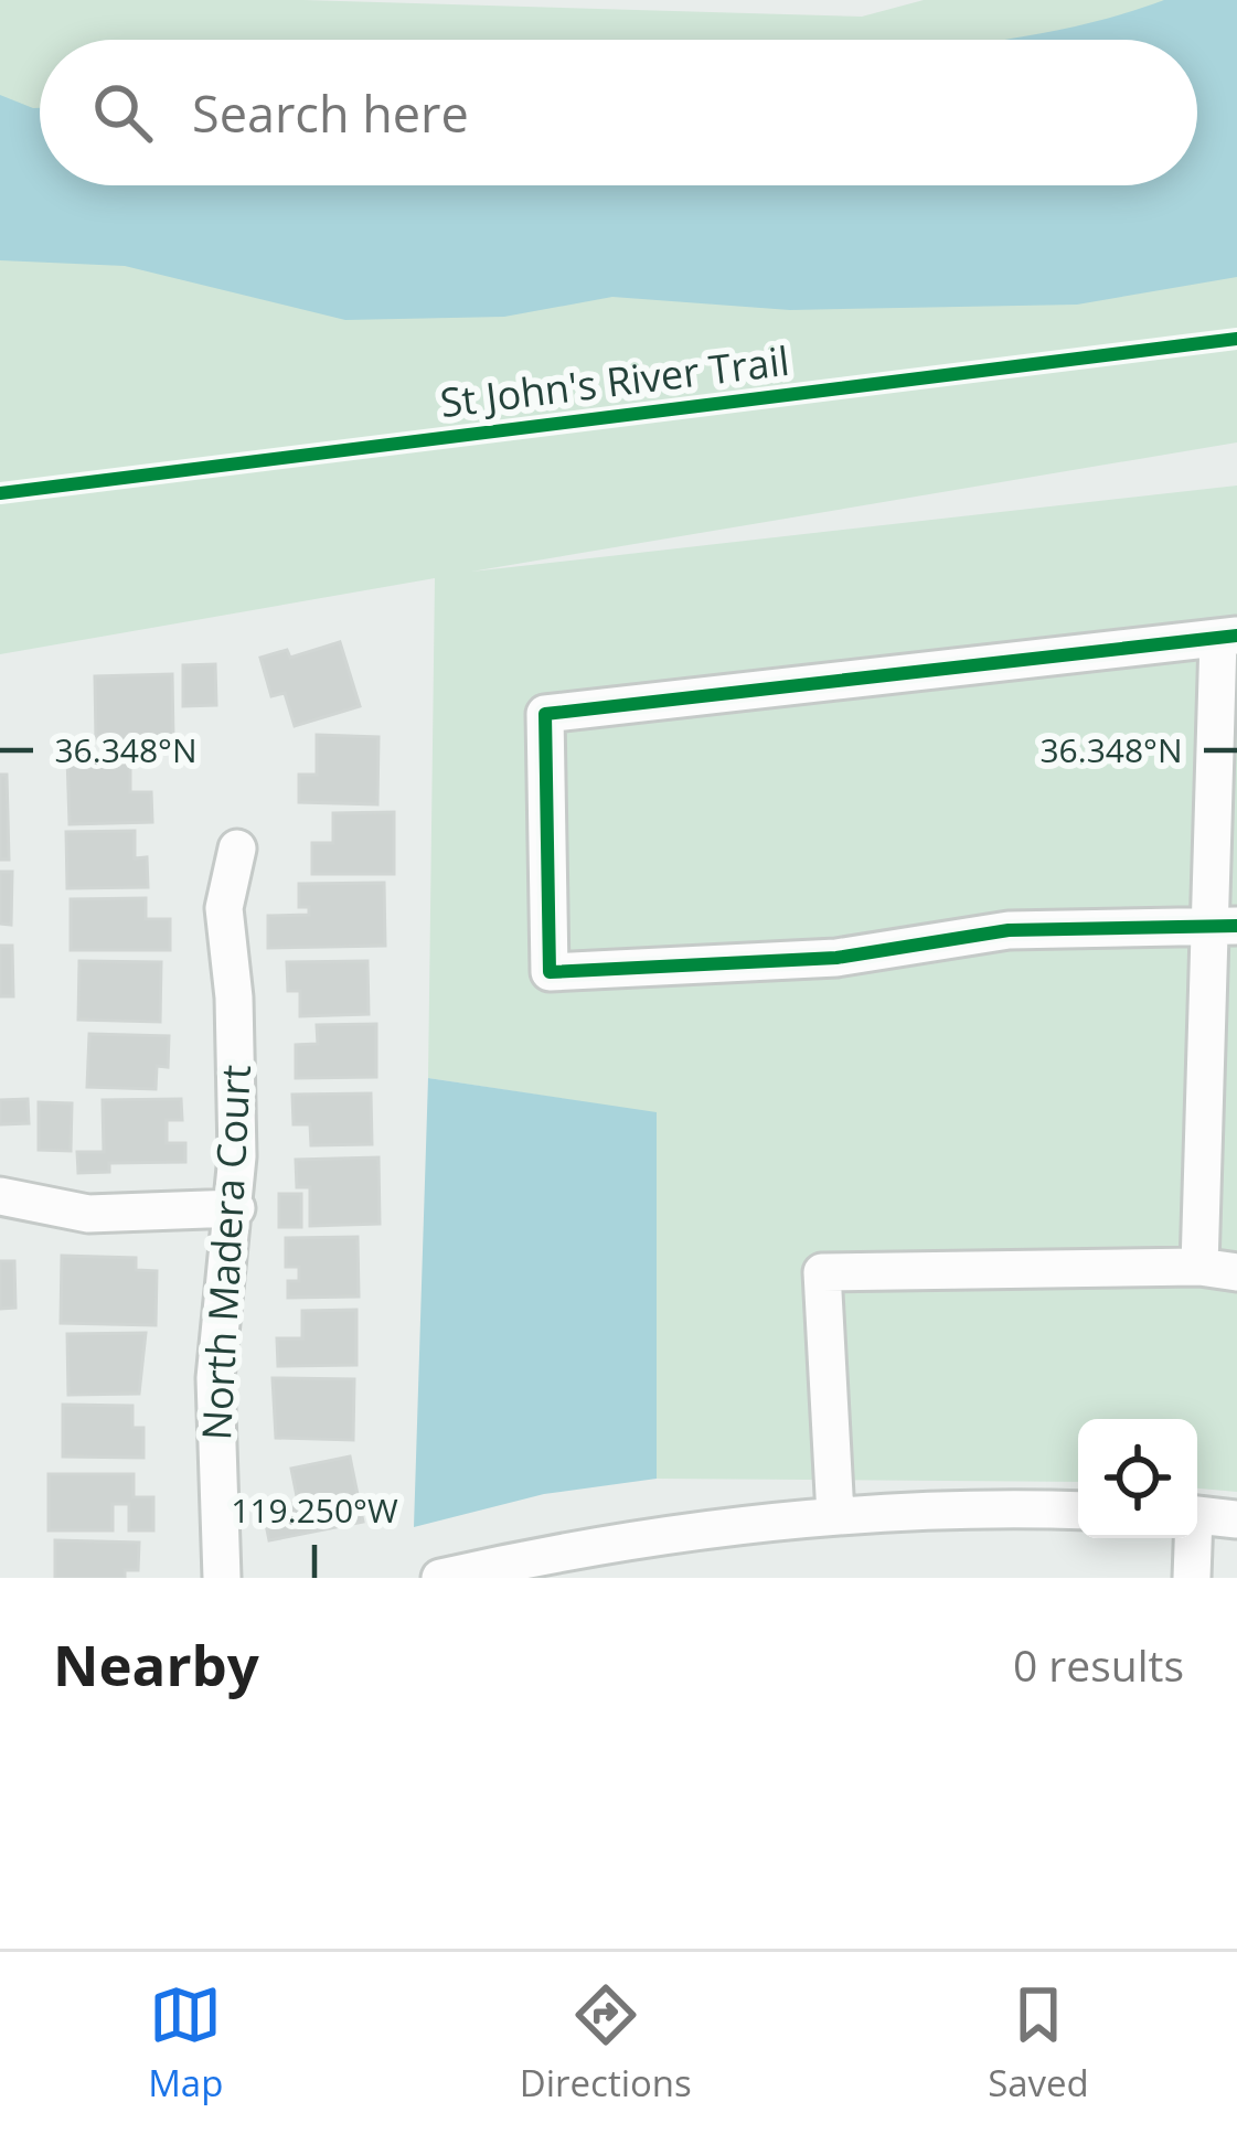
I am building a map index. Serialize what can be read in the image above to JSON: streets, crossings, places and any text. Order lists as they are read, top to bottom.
{
  "streets": {
    "street": ["North Madera Court"],
    "cycle path": ["St John's River Trail"]
  },
  "page": {
    "search": "Search here",
    "heading": ["Nearby", "0 results"],
    "nav": ["Map", "Directions", "Saved"]
  },
  "coordinates": ["36.348°N", "119.250°W"]
}
